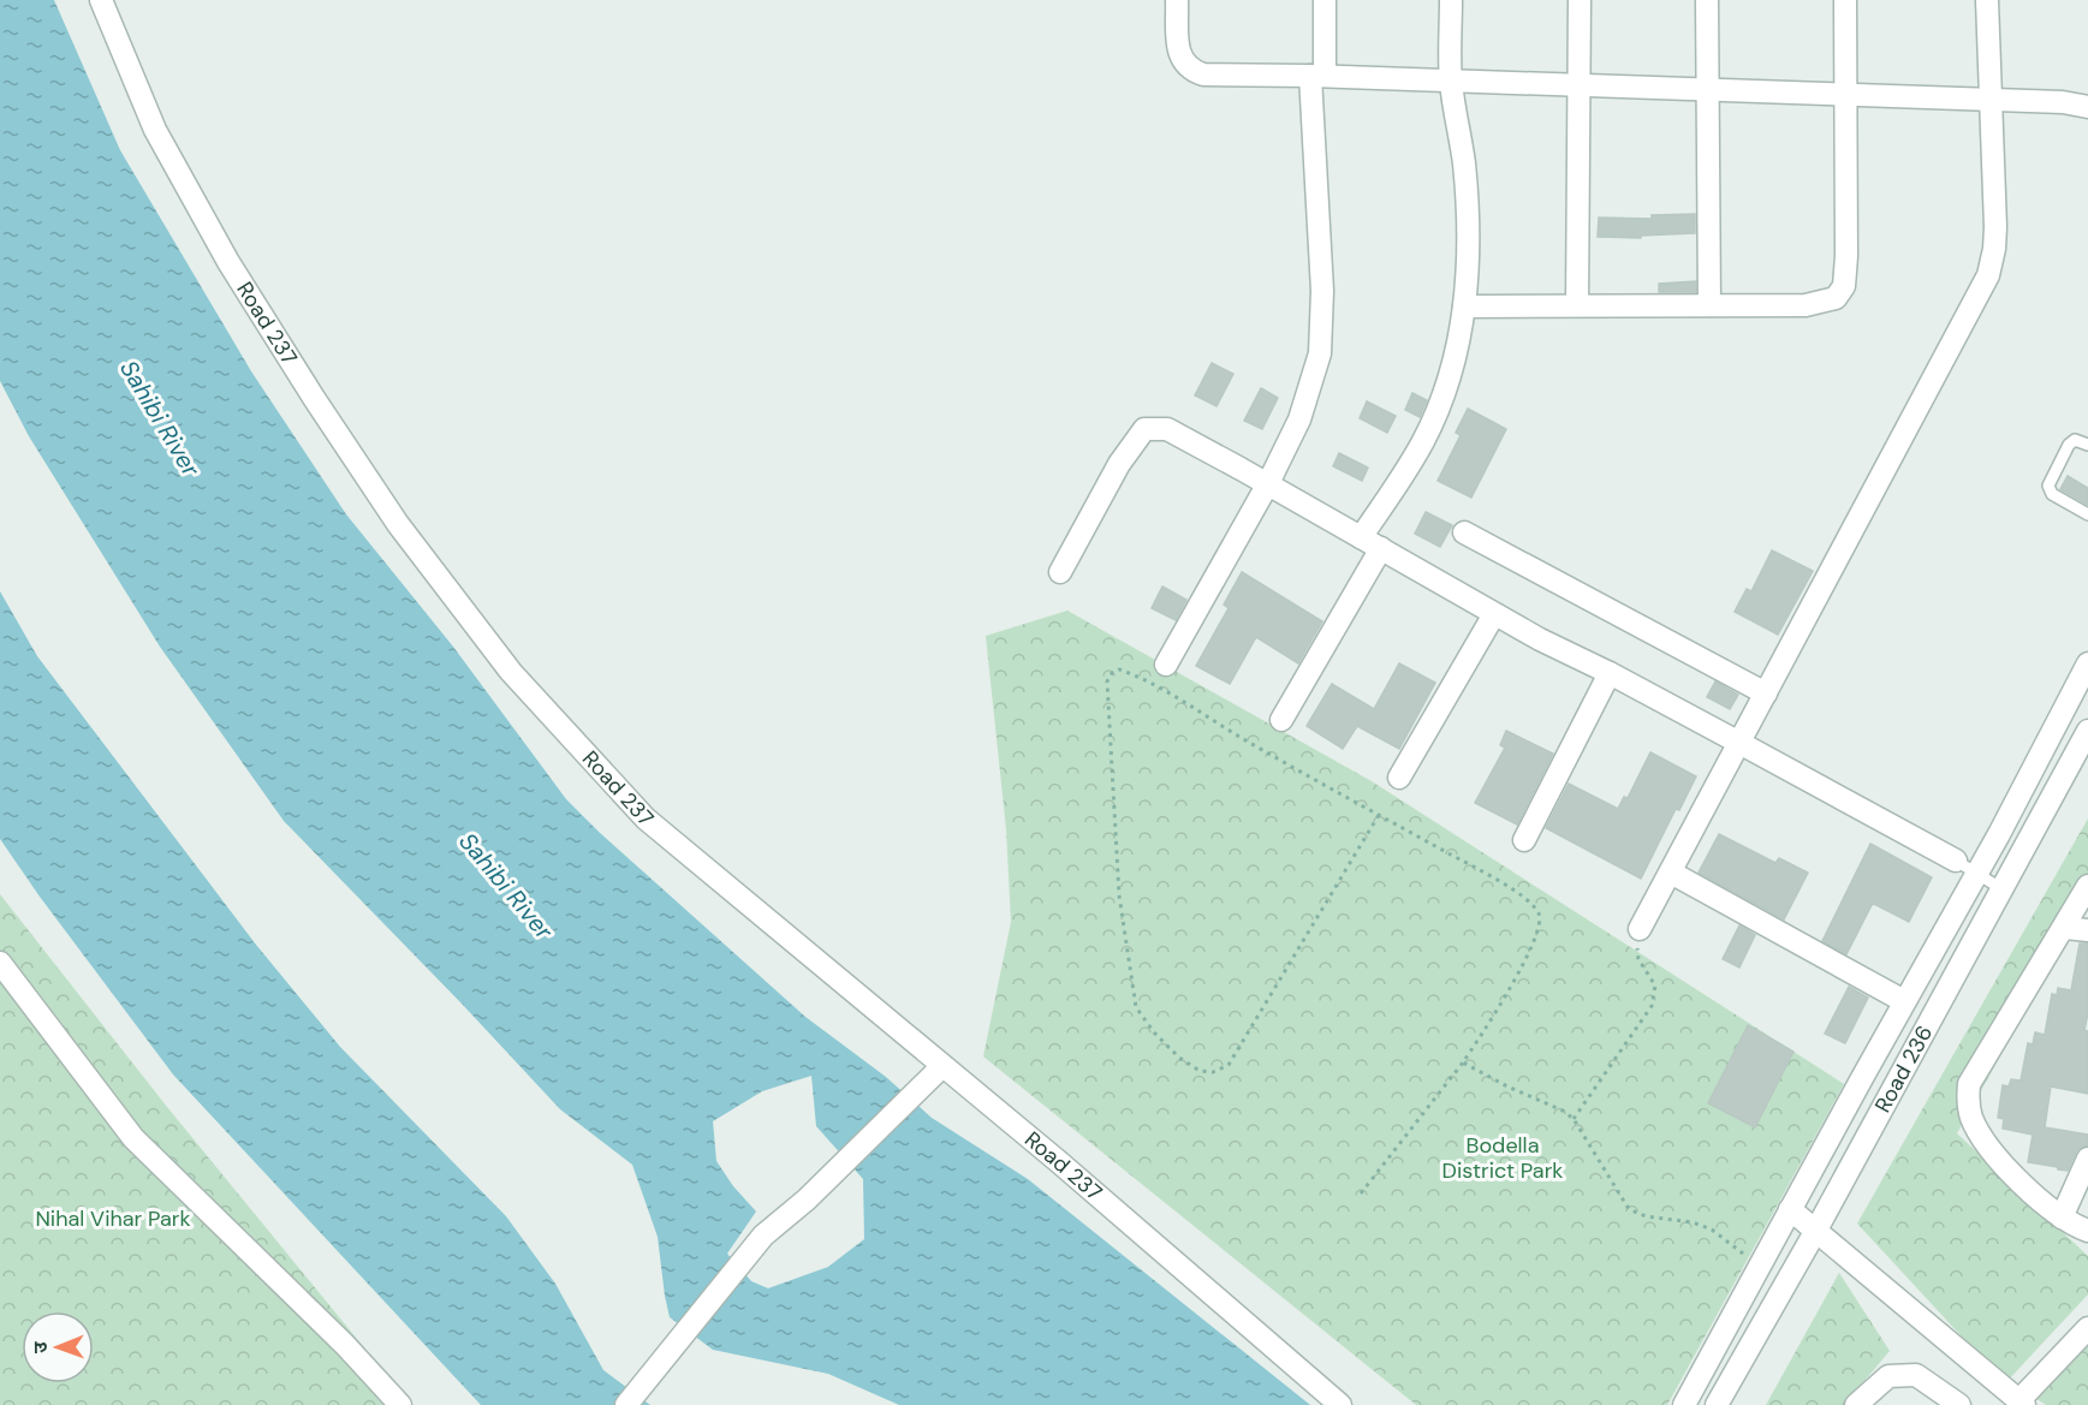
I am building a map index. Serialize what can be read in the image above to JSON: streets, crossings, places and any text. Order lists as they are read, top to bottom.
{
  "streets": {
    "street": ["Road 237", "Road 236"]
  },
  "water": ["Sahibi River"],
  "parks": ["Bodella District Park", "Nihal Vihar Park"],
  "north": "left"
}
